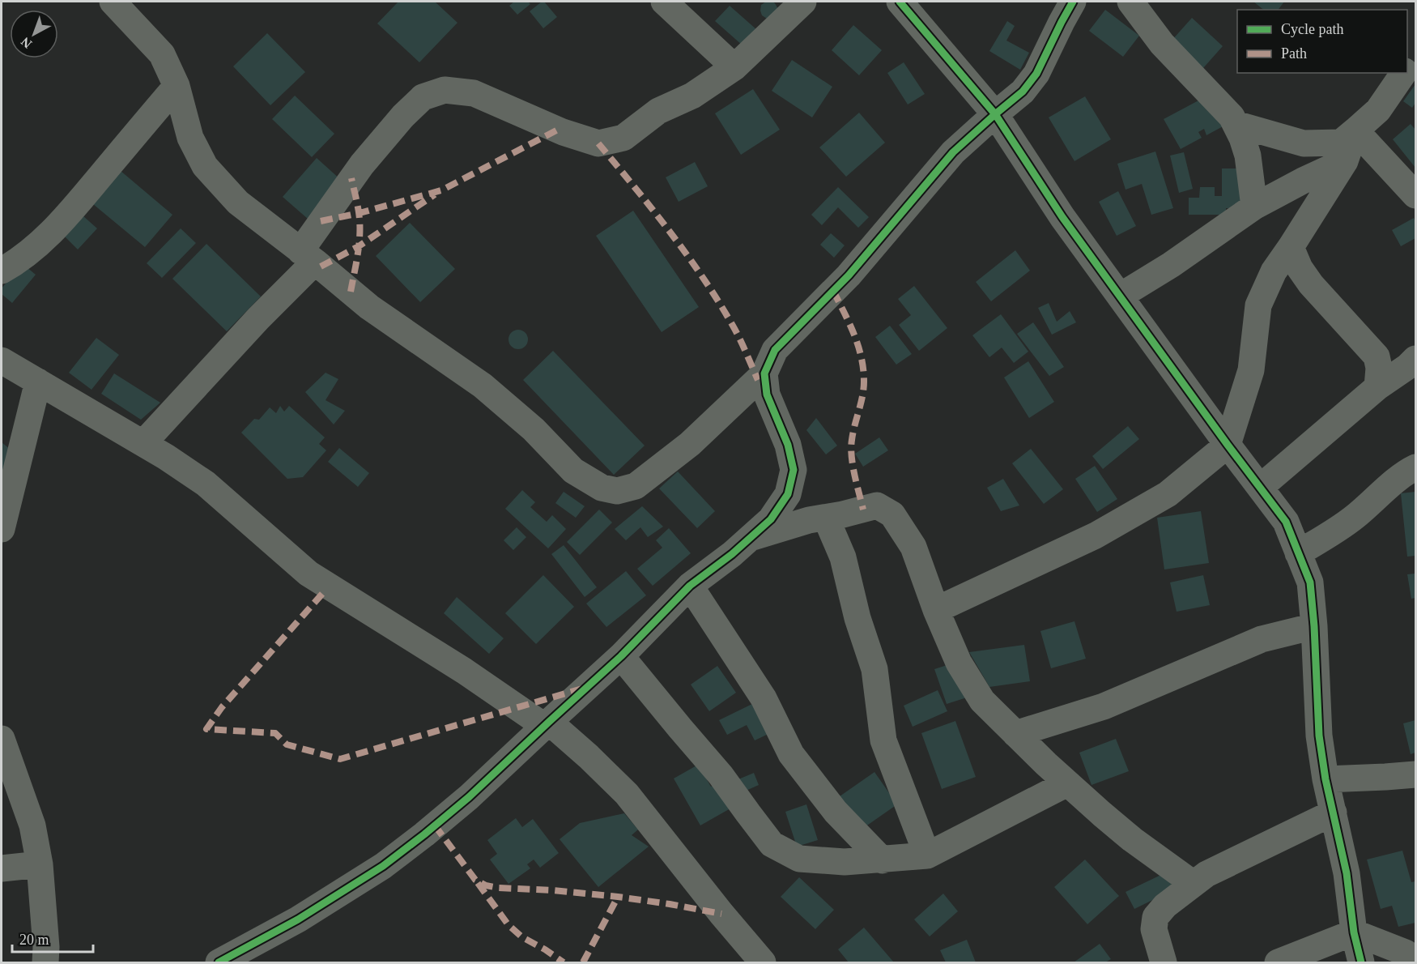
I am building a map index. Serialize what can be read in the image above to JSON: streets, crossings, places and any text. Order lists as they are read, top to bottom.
{
  "legend": ["Cycle path", "Path"],
  "scale_bar": "20 m",
  "north": "bottom left"
}
